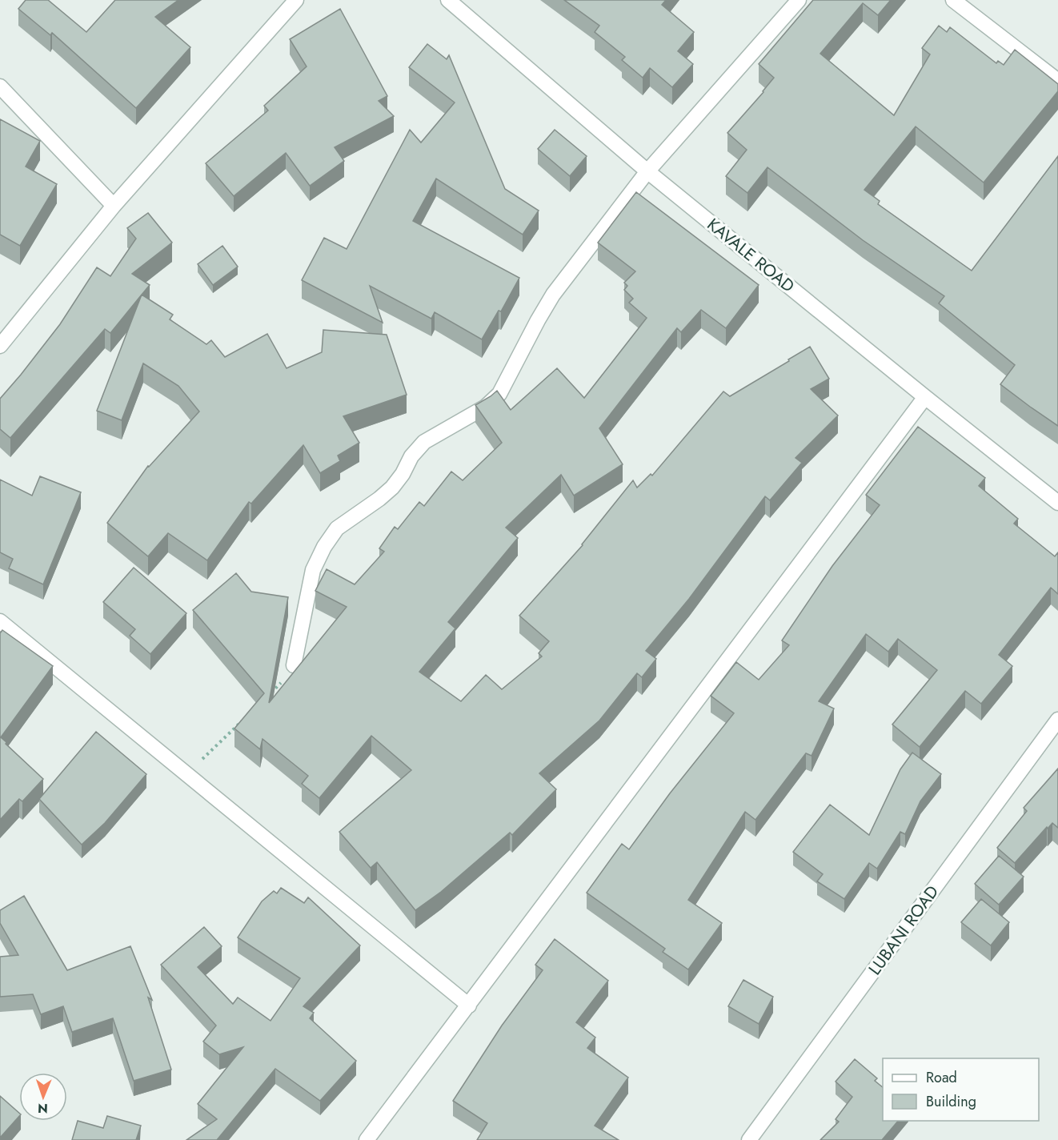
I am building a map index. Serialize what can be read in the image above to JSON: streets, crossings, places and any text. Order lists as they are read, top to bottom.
{
  "streets": {
    "street": ["KAVALE ROAD", "LUBANI ROAD"]
  },
  "legend": ["Road", "Building"],
  "north": "bottom"
}
